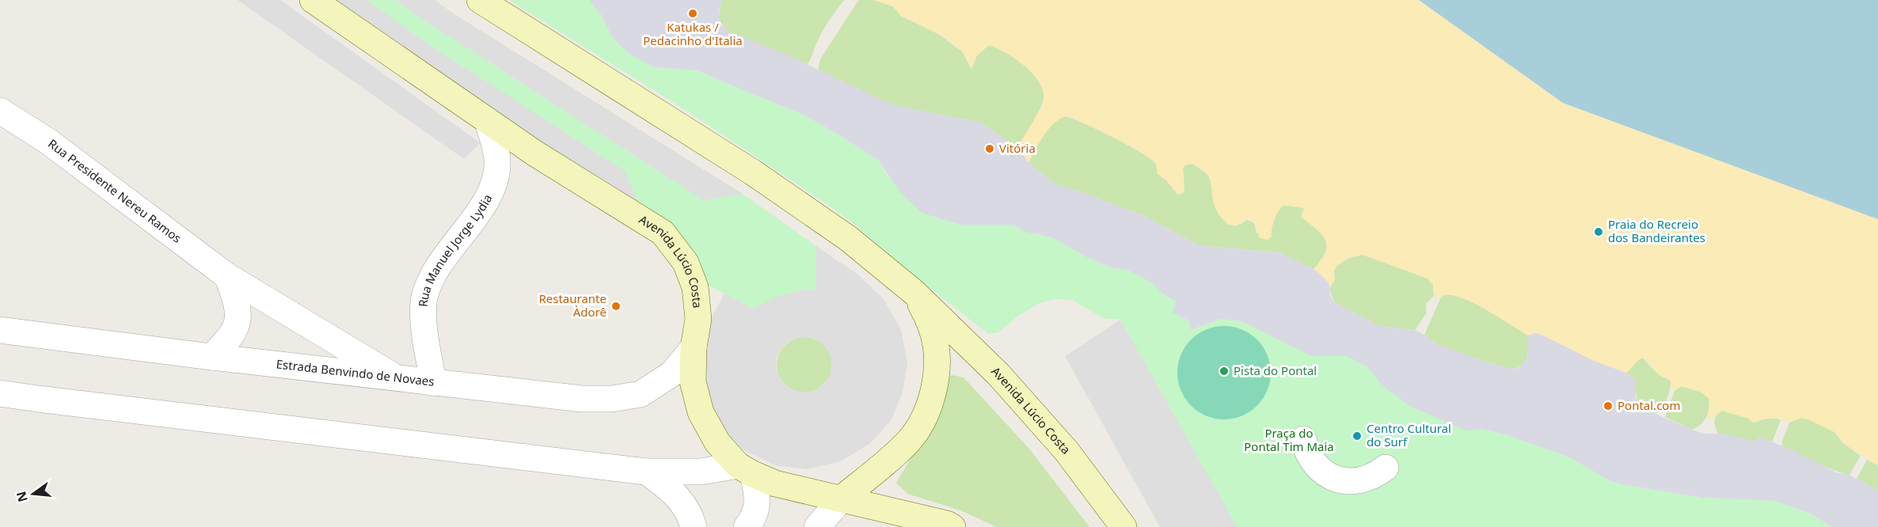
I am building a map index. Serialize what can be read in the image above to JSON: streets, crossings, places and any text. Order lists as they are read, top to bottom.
{
  "streets": {
    "main road": ["Avenida Lúcio Costa"],
    "street": ["Rua Presidente Nereu Ramos", "Rua Manuel Jorge Lydia", "Estrada Benvindo de Novaes"]
  },
  "crossings": [
    ["Rua Presidente Nereu Ramos", "Estrada Benvindo de Novaes"],
    ["Rua Manuel Jorge Lydia", "Avenida Lúcio Costa"],
    ["Rua Manuel Jorge Lydia", "Estrada Benvindo de Novaes"],
    ["Avenida Lúcio Costa", "Estrada Benvindo de Novaes"]
  ],
  "parks": ["Praça do Pontal Tim Maia"],
  "places": [
    "Katukas / Pedacinho d'Italia",
    "Vitória",
    "Praia do Recreio dos Bandeirantes",
    "Restaurante Àdorê",
    "Pista do Pontal",
    "Pontal.com",
    "Centro Cultural do Surf"
  ],
  "north": "left"
}
